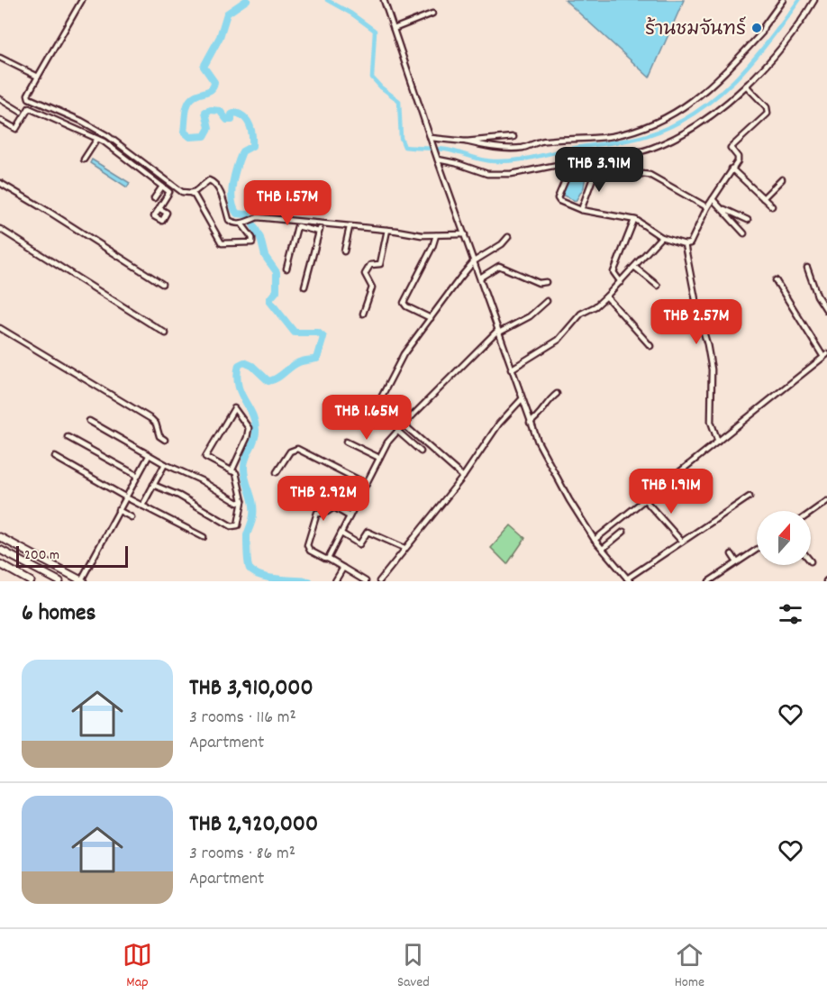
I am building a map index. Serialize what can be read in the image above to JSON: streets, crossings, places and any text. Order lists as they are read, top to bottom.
{
  "places": ["ร้านชมจันทร์"],
  "scale_bar": "200 m",
  "north": "top",
  "page": {
    "price": [
      "THB 3.91M",
      "THB 1.57M",
      "THB 2.57M",
      "THB 1.65M",
      "THB 1.91M",
      "THB 2.92M"
    ],
    "scale": "200 m",
    "heading": "6 homes",
    "list": [
      {
        "name": "THB 3,910,000",
        "note": "3 rooms · 116 m² · Apartment"
      },
      {
        "name": "THB 2,920,000",
        "note": "3 rooms · 86 m² · Apartment"
      }
    ],
    "tabs": ["Map", "Saved", "Home"]
  }
}
